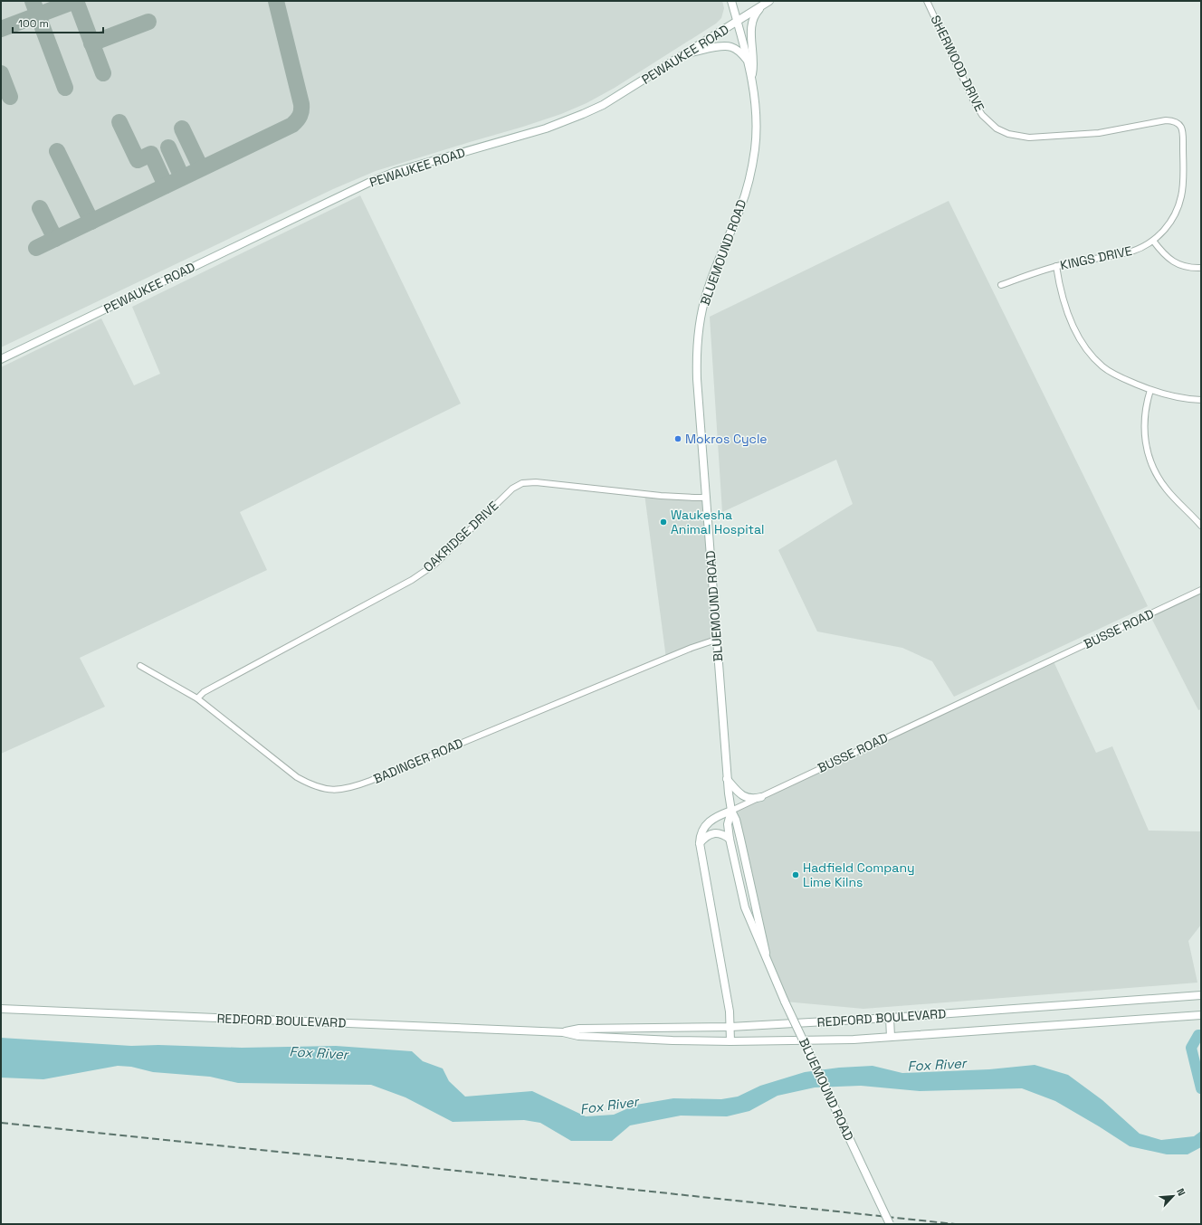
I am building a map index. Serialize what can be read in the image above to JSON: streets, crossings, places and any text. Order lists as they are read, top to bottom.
{
  "streets": {
    "main road": [
      "PEWAUKEE ROAD",
      "BLUEMOUND ROAD",
      "BUSSE ROAD",
      "REDFORD BOULEVARD"
    ],
    "street": [
      "SHERWOOD DRIVE",
      "KINGS DRIVE",
      "OAKRIDGE DRIVE",
      "BADINGER ROAD"
    ]
  },
  "crossings": [
    ["PEWAUKEE ROAD", "BLUEMOUND ROAD"],
    ["SHERWOOD DRIVE", "KINGS DRIVE"],
    ["BLUEMOUND ROAD", "OAKRIDGE DRIVE"],
    ["BLUEMOUND ROAD", "BUSSE ROAD"],
    ["BLUEMOUND ROAD", "BADINGER ROAD"],
    ["OAKRIDGE DRIVE", "BADINGER ROAD"],
    ["BUSSE ROAD", "REDFORD BOULEVARD"]
  ],
  "water": ["Fox River"],
  "places": ["Mokros Cycle", "Waukesha Animal Hospital", "Hadfield Company Lime Kilns"],
  "scale_bar": "100 m",
  "north": "top right"
}
